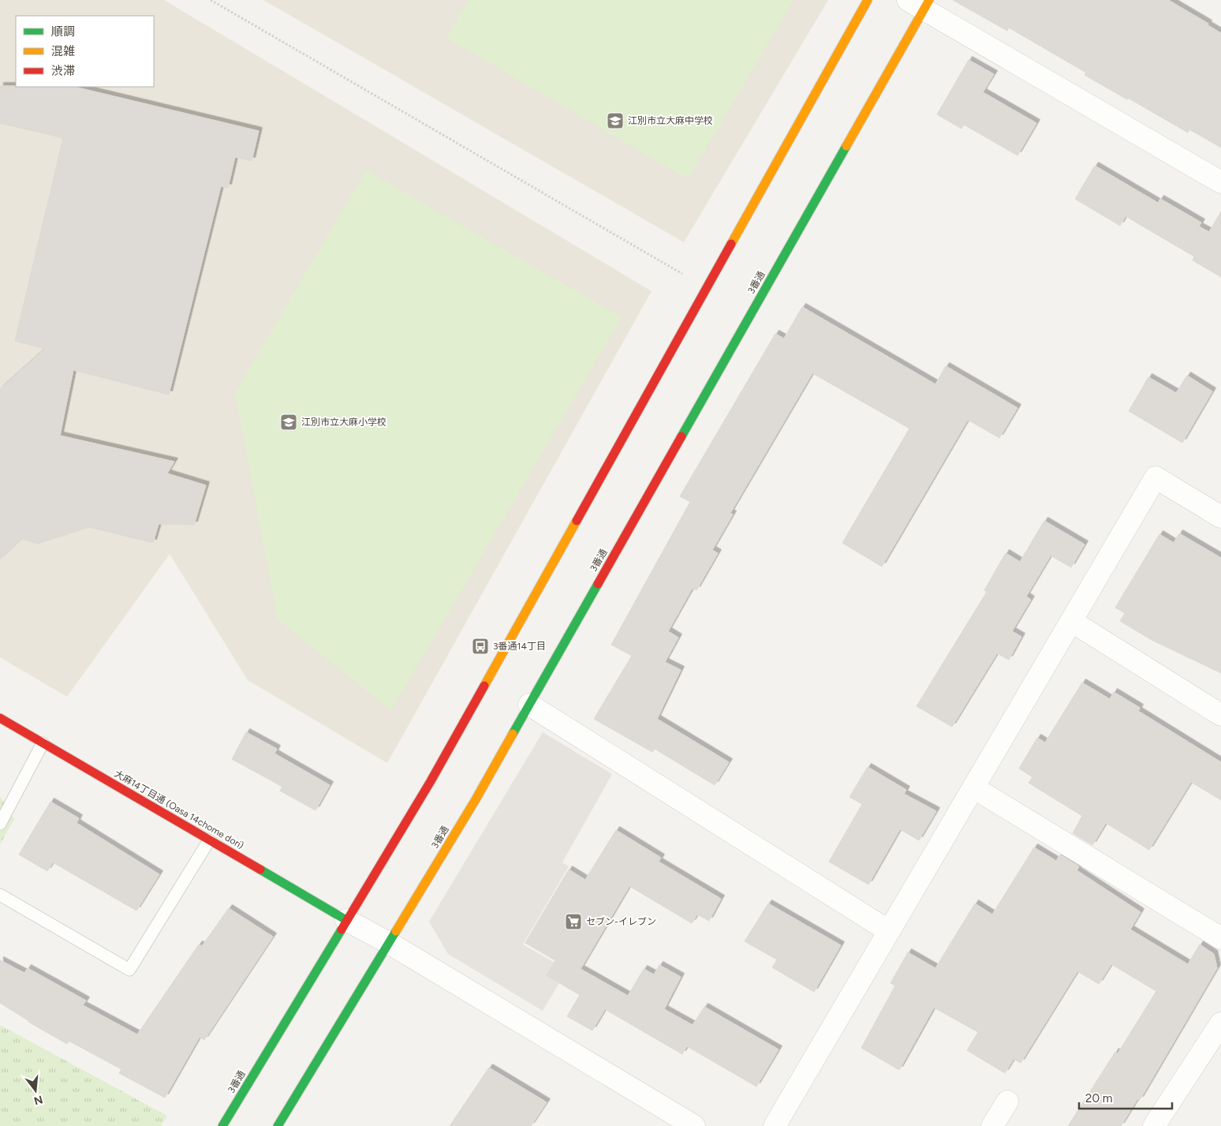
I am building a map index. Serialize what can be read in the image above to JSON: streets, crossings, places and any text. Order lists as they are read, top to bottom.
{
  "streets": {
    "street": ["3番通", "大麻14丁目通 (Oasa 14chome dori)"]
  },
  "crossings": [
    ["3番通", "大麻14丁目通 (Oasa 14chome dori)"]
  ],
  "places": {
    "school or university": ["江別市立大麻中学校", "江別市立大麻小学校"],
    "bus stop": ["3番通14丁目"],
    "supermarket": ["セブン-イレブン"]
  },
  "legend": ["順調", "混雑", "渋滞"],
  "scale_bar": "20 m",
  "north": "bottom"
}
